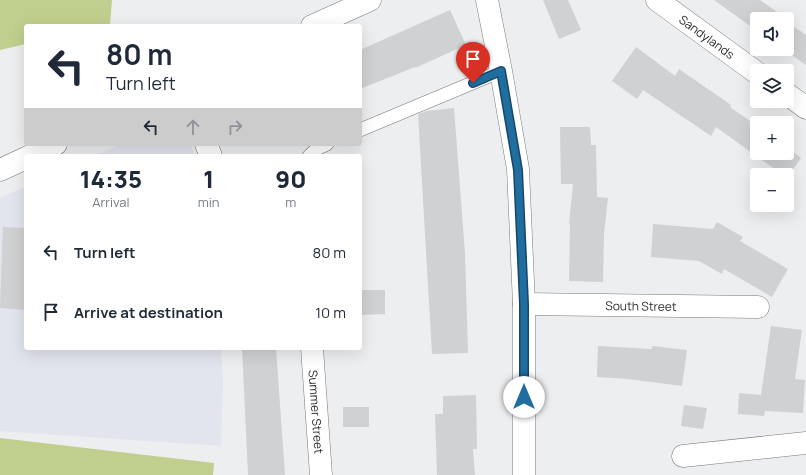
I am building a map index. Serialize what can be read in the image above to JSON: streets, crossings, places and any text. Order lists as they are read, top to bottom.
{
  "streets": {
    "street": ["Sandylands", "South Street", "Summer Street"]
  },
  "page": {
    "map_buttons": ["+", "−"],
    "turn": ["80 m", "Turn left"],
    "eta": [
      "14:35",
      "Arrival",
      "1",
      "min",
      "90",
      "m"
    ],
    "list": [
      {
        "name": "Turn left",
        "value": "80 m"
      },
      {
        "name": "Arrive at destination",
        "value": "10 m"
      }
    ]
  }
}
